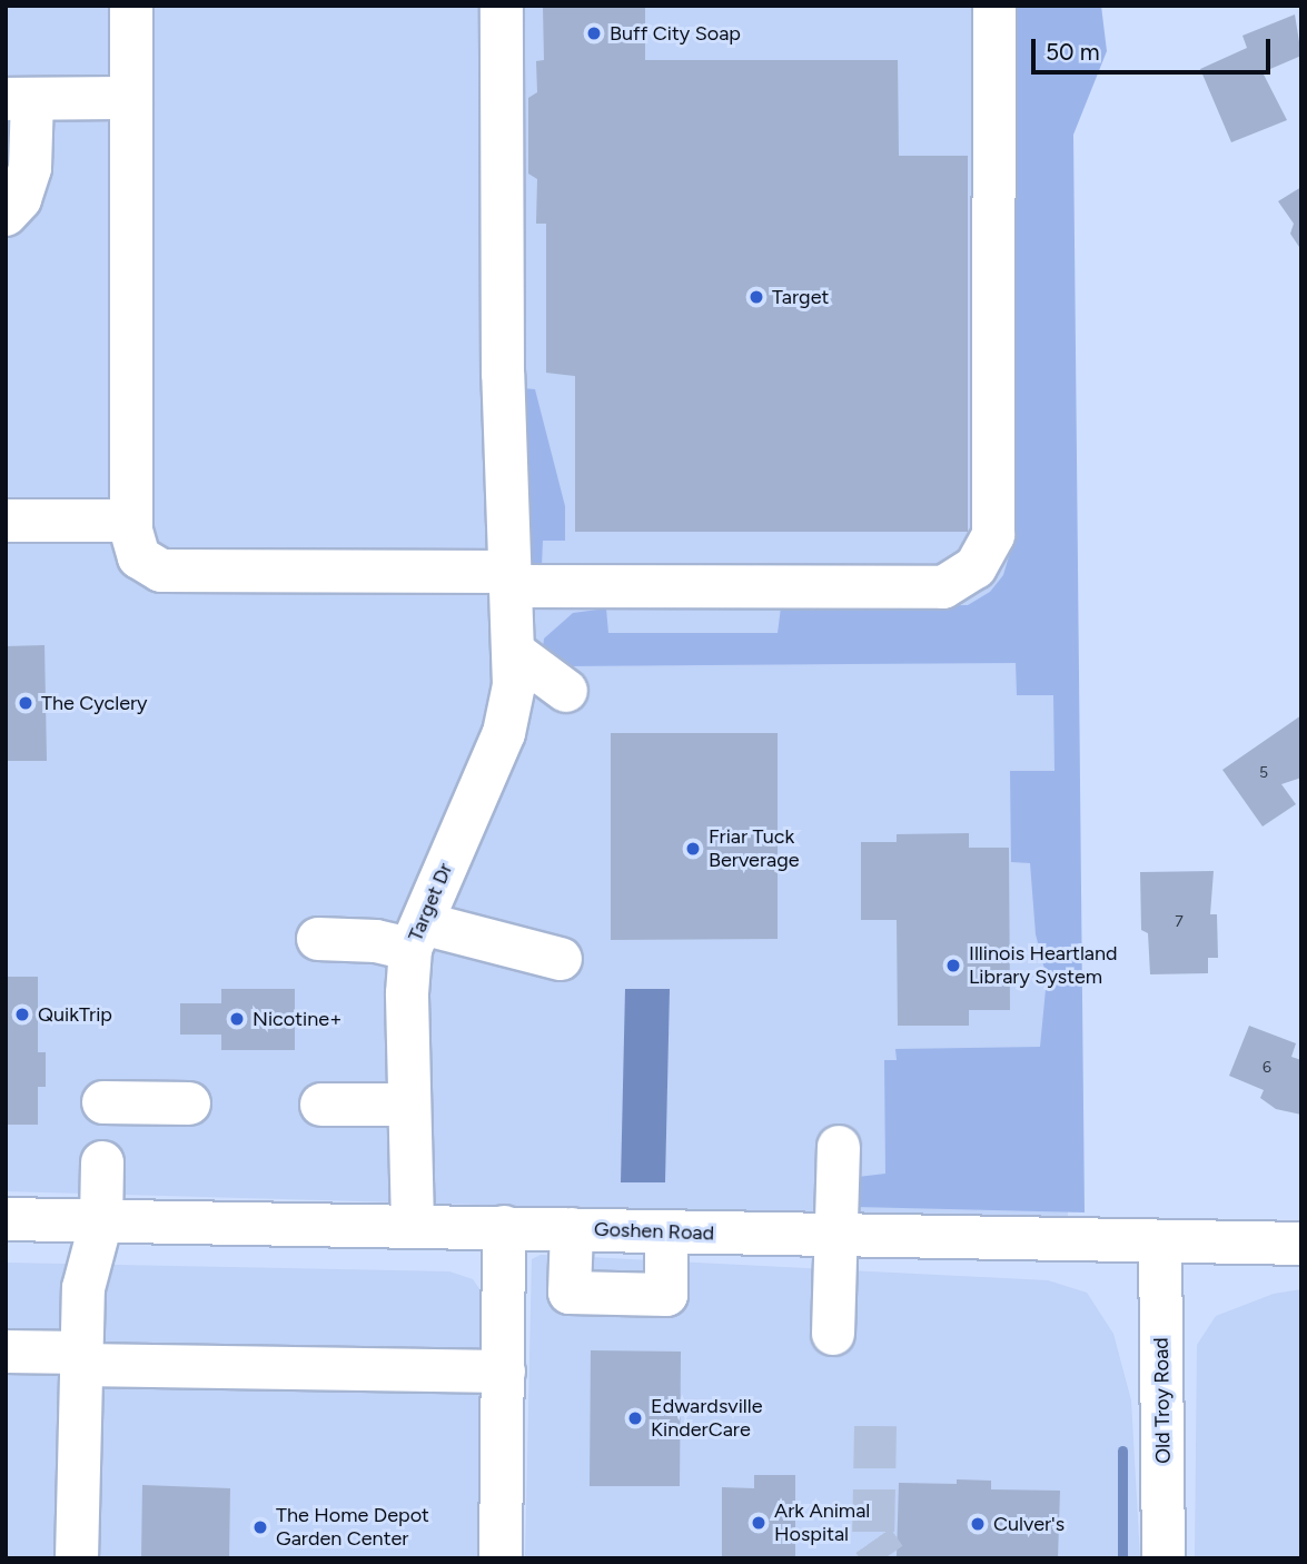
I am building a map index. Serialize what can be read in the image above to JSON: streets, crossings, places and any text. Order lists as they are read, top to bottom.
{
  "streets": {
    "street": ["Target Dr", "Goshen Road", "Old Troy Road"]
  },
  "crossings": [
    ["Target Dr", "Goshen Road"],
    ["Goshen Road", "Old Troy Road"]
  ],
  "places": [
    "Buff City Soap",
    "Target",
    "The Cyclery",
    "Friar Tuck Berverage",
    "Illinois Heartland Library System",
    "QuikTrip",
    "Nicotine+",
    "Edwardsville KinderCare",
    "Ark Animal Hospital",
    "Culver's",
    "The Home Depot Garden Center"
  ],
  "house_numbers": ["5", "7", "6"],
  "scale_bar": "50 m"
}
